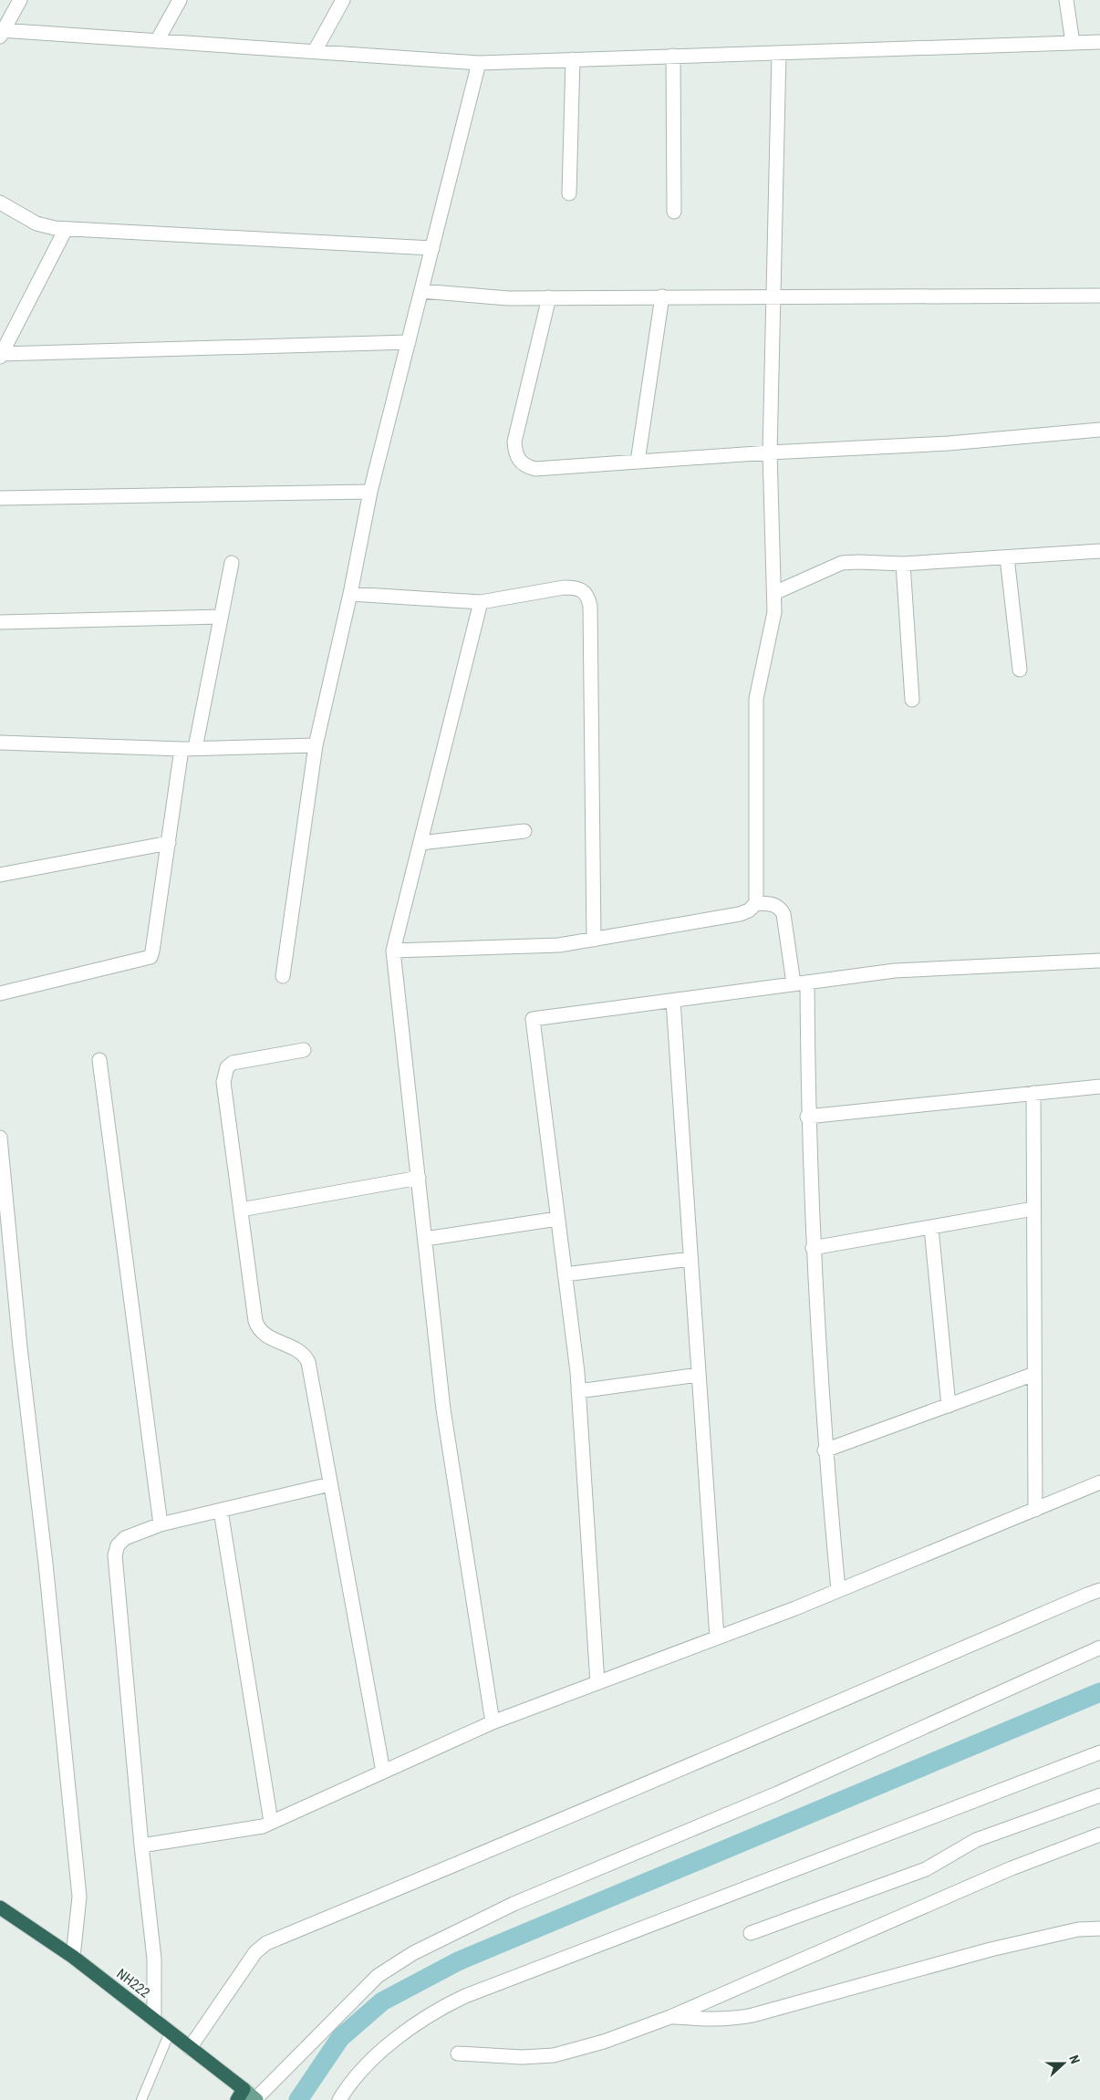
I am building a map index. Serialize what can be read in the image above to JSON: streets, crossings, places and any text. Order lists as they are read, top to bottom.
{
  "streets": {
    "highway": ["NH222"]
  },
  "north": "right"
}
